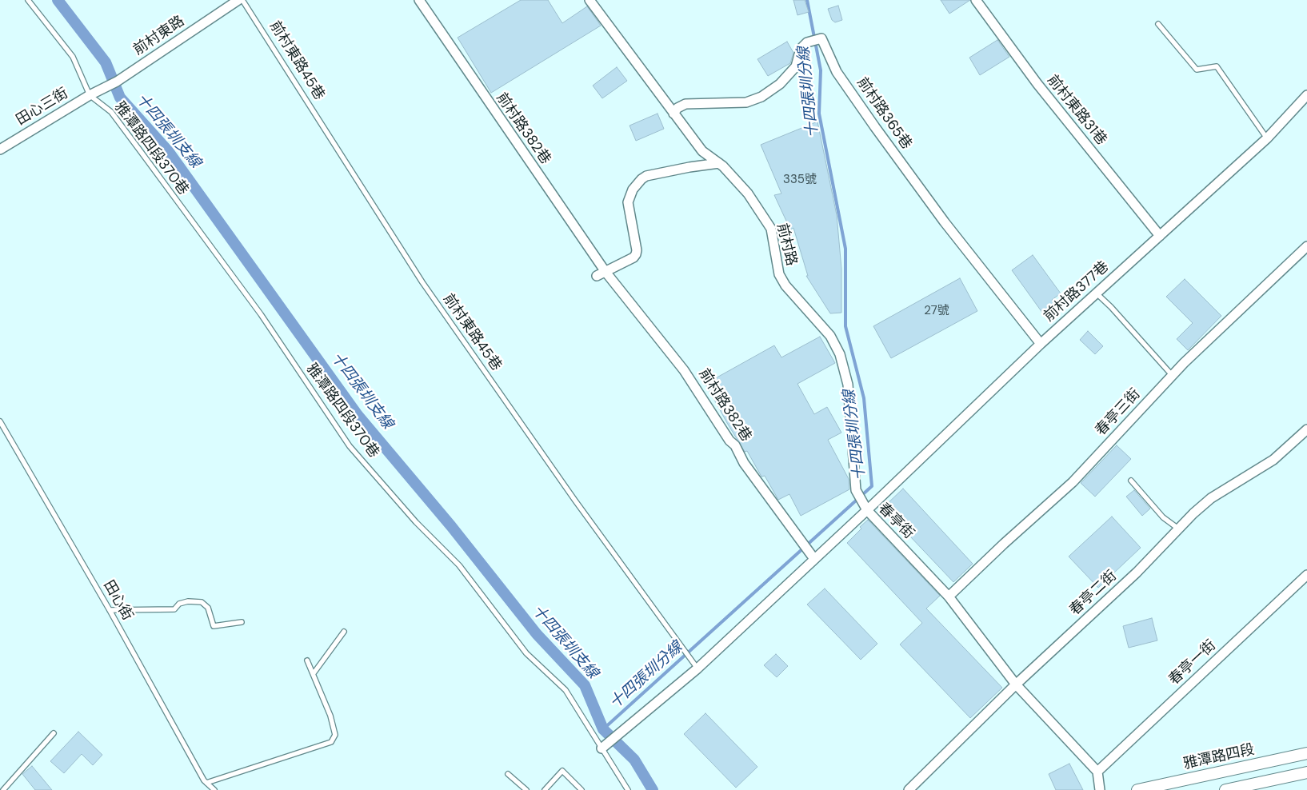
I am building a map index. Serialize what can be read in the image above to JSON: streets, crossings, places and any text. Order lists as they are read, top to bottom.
{
  "streets": {
    "street": [
      "前村東路",
      "田心三街",
      "前村東路31巷",
      "前村路365巷",
      "前村路382巷",
      "前村路",
      "前村路377巷",
      "春亭三街",
      "春亭街",
      "春亭二街",
      "春亭一街",
      "雅潭路四段"
    ],
    "lane": ["前村東路45巷", "雅潭路四段370巷", "田心街"]
  },
  "crossings": [
    ["前村東路", "田心三街"],
    ["前村東路45巷", "春亭街"],
    ["田心三街", "雅潭路四段370巷"],
    ["前村東路31巷", "前村路377巷"],
    ["前村路365巷", "前村路"],
    ["前村路365巷", "前村路377巷"],
    ["前村路382巷", "春亭街"],
    ["雅潭路四段370巷", "春亭街"],
    ["前村路", "前村路377巷"],
    ["前村路", "春亭街"],
    ["前村路377巷", "春亭街"],
    ["春亭三街", "春亭街"],
    ["春亭街", "春亭二街"],
    ["春亭街", "春亭一街"]
  ],
  "water": ["十四張圳分線", "十四張圳支線"],
  "house_numbers": ["335號", "27號"]
}
